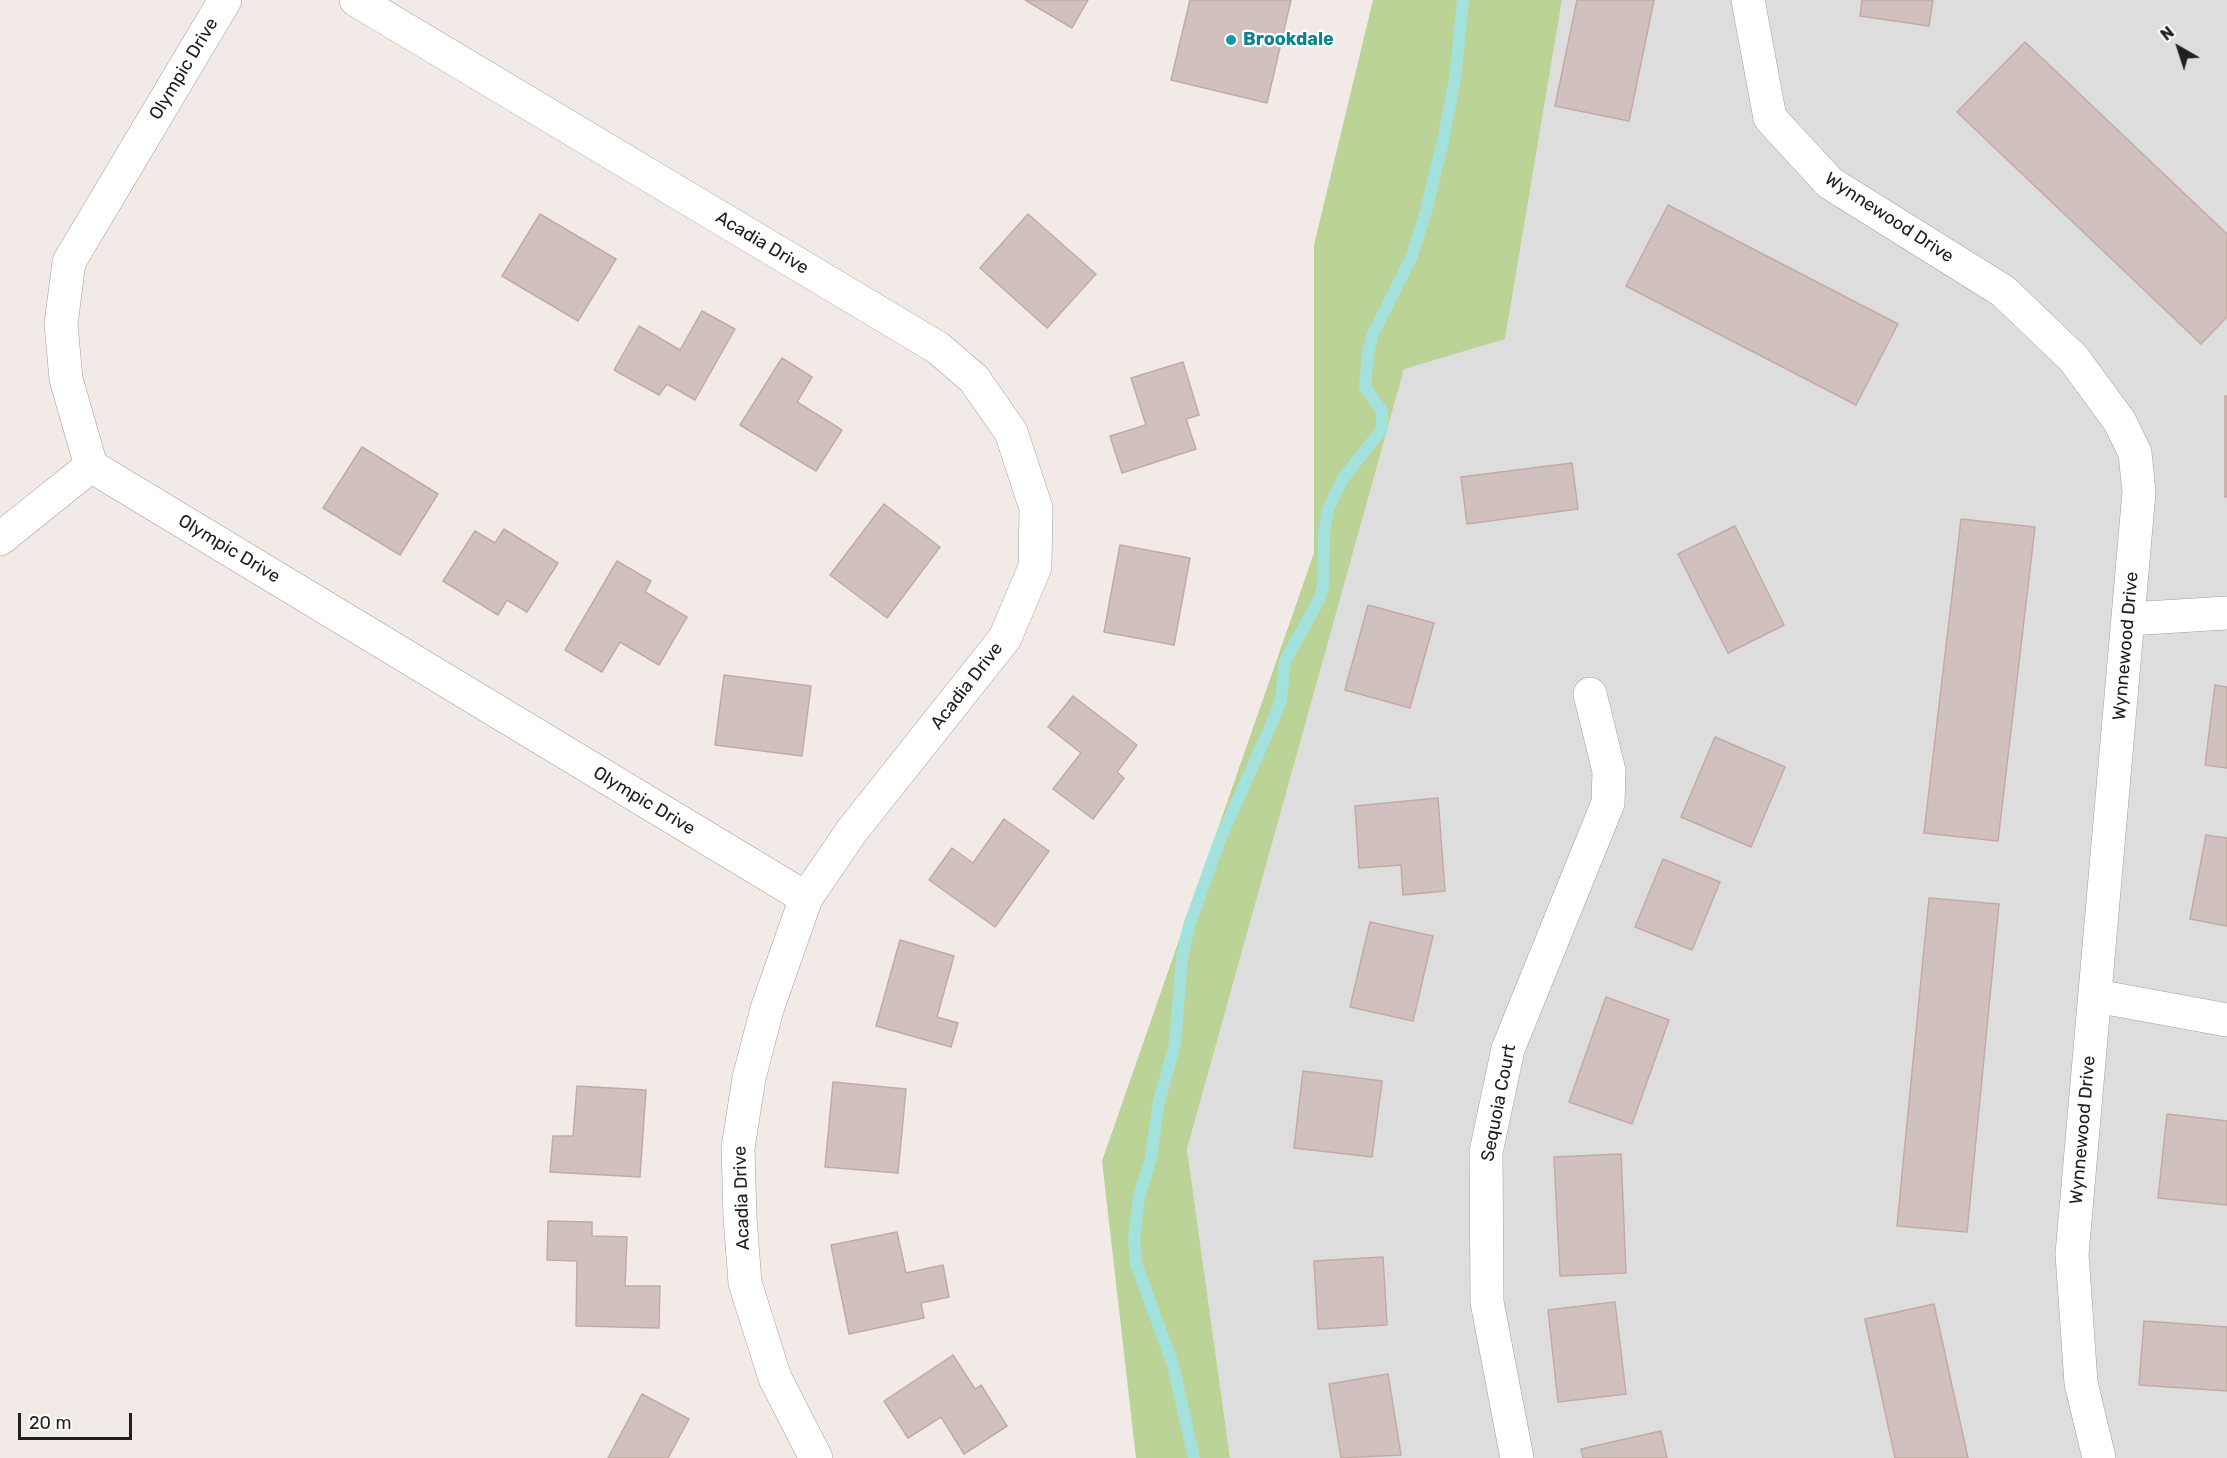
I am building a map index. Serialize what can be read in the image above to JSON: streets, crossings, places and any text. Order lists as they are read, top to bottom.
{
  "streets": {
    "street": [
      "Olympic Drive",
      "Wynnewood Drive",
      "Acadia Drive",
      "Sequoia Court"
    ]
  },
  "crossings": [
    ["Olympic Drive", "Acadia Drive"]
  ],
  "places": ["Brookdale"],
  "scale_bar": "20 m",
  "north": "top left"
}
